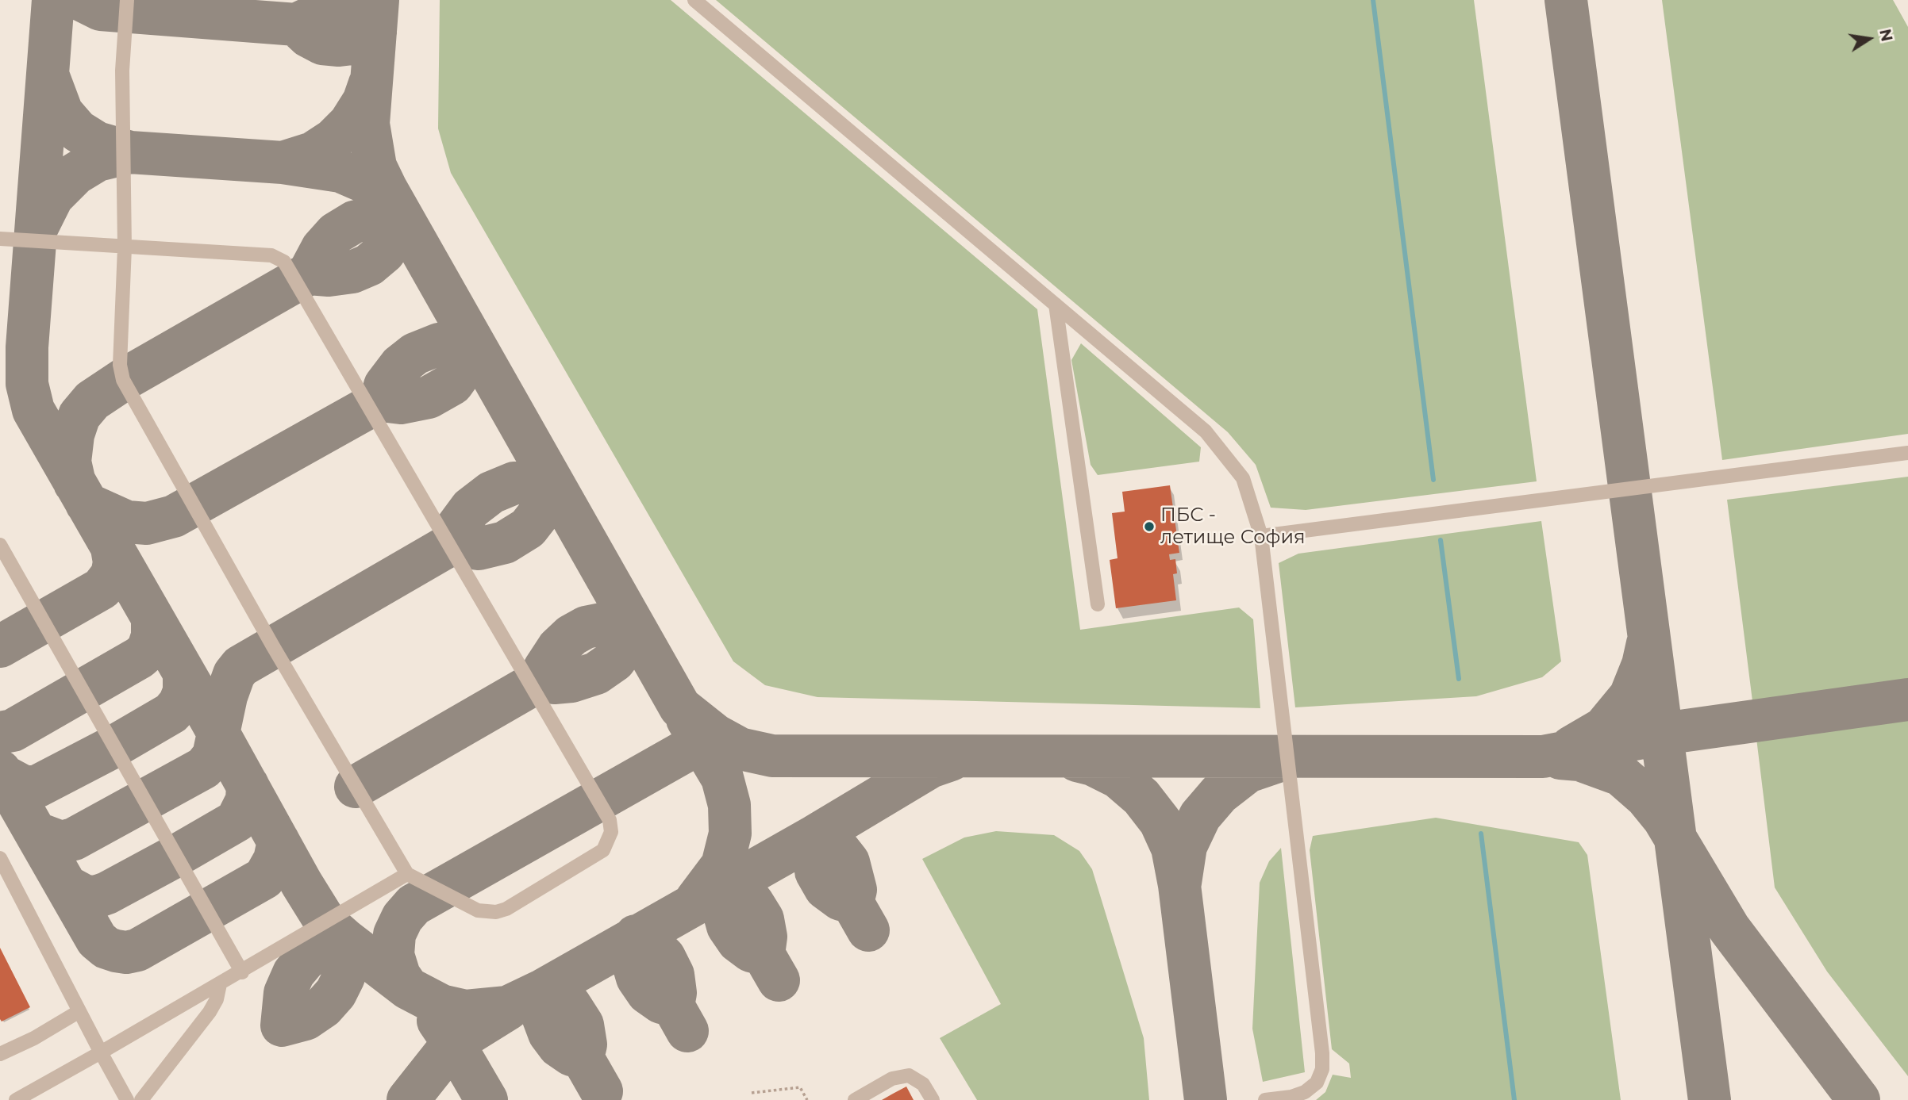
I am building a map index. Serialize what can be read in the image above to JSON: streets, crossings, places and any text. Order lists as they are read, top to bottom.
{
  "places": ["ПБС - летище София"],
  "north": "right"
}
